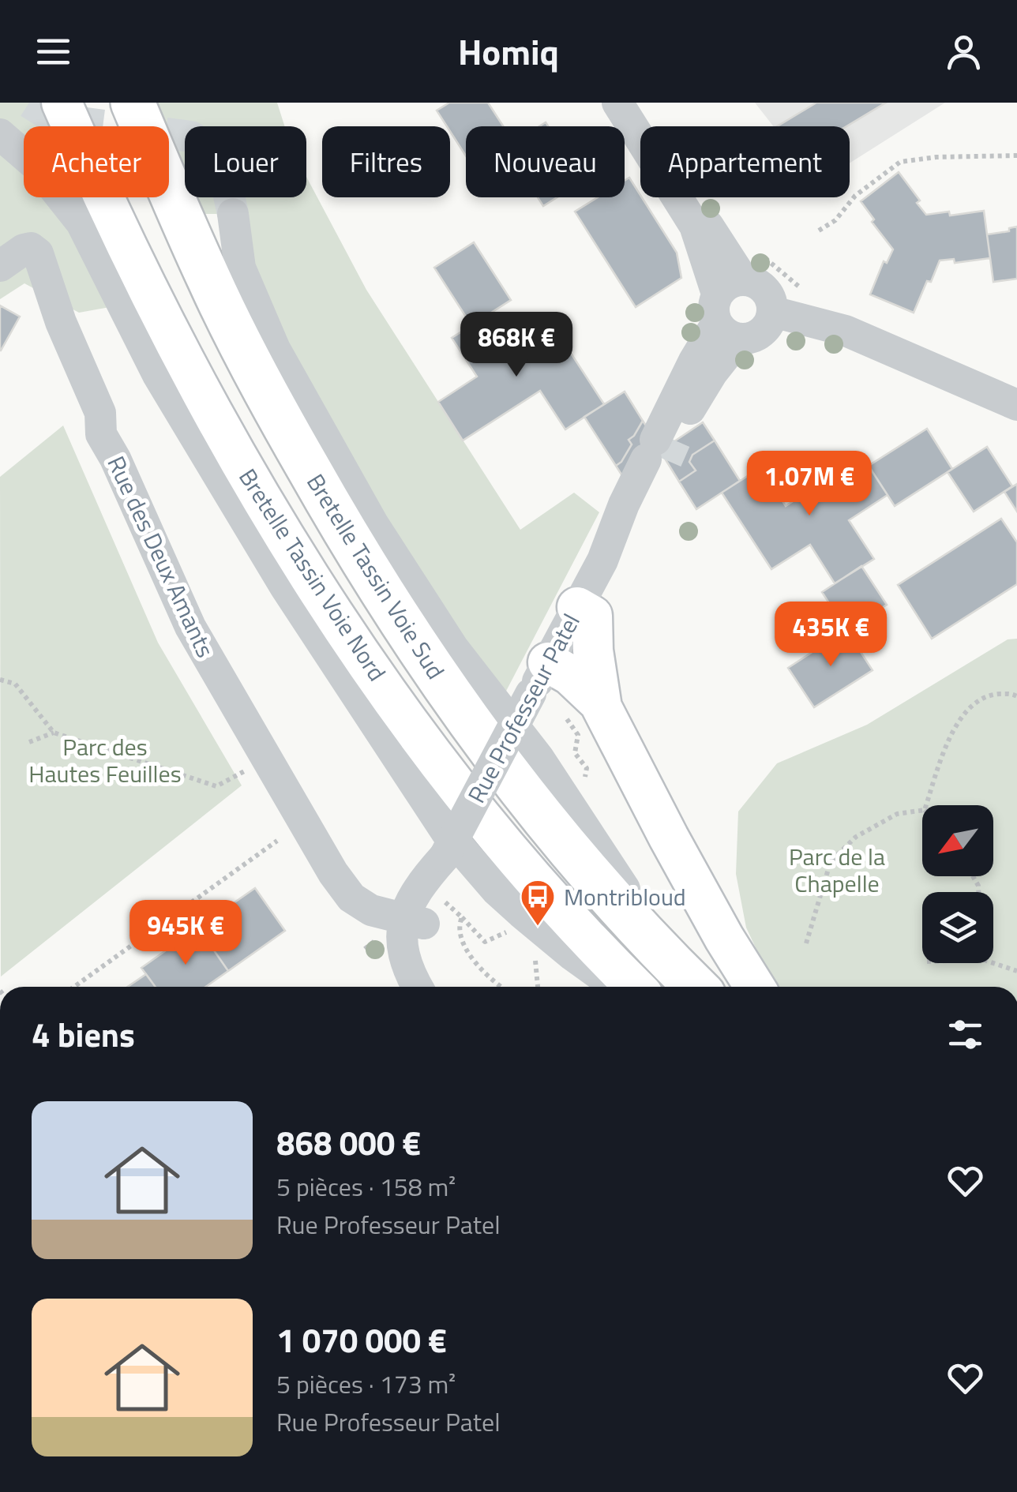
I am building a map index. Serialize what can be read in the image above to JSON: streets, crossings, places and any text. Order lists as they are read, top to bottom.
{
  "streets": {
    "highway": ["Bretelle Tassin Voie Sud"],
    "main road": ["Bretelle Tassin Voie Nord"],
    "street": ["Rue des Deux Amants", "Rue Professeur Patel"]
  },
  "crossings": [
    ["Rue des Deux Amants", "Rue Professeur Patel"]
  ],
  "parks": ["Parc des Hautes Feuilles", "Parc de la Chapelle"],
  "places": {
    "bus stop": ["Montribloud"]
  },
  "north": "bottom left",
  "page": {
    "header": "Homiq",
    "chip": [
      "Acheter",
      "Louer",
      "Filtres",
      "Nouveau",
      "Appartement"
    ],
    "price": [
      "868K €",
      "1.07M €",
      "435K €",
      "945K €"
    ],
    "heading": "4 biens",
    "list": [
      {
        "name": "868 000 €",
        "note": "5 pièces · 158 m² · Rue Professeur Patel"
      },
      {
        "name": "1 070 000 €",
        "note": "5 pièces · 173 m² · Rue Professeur Patel"
      }
    ]
  }
}
